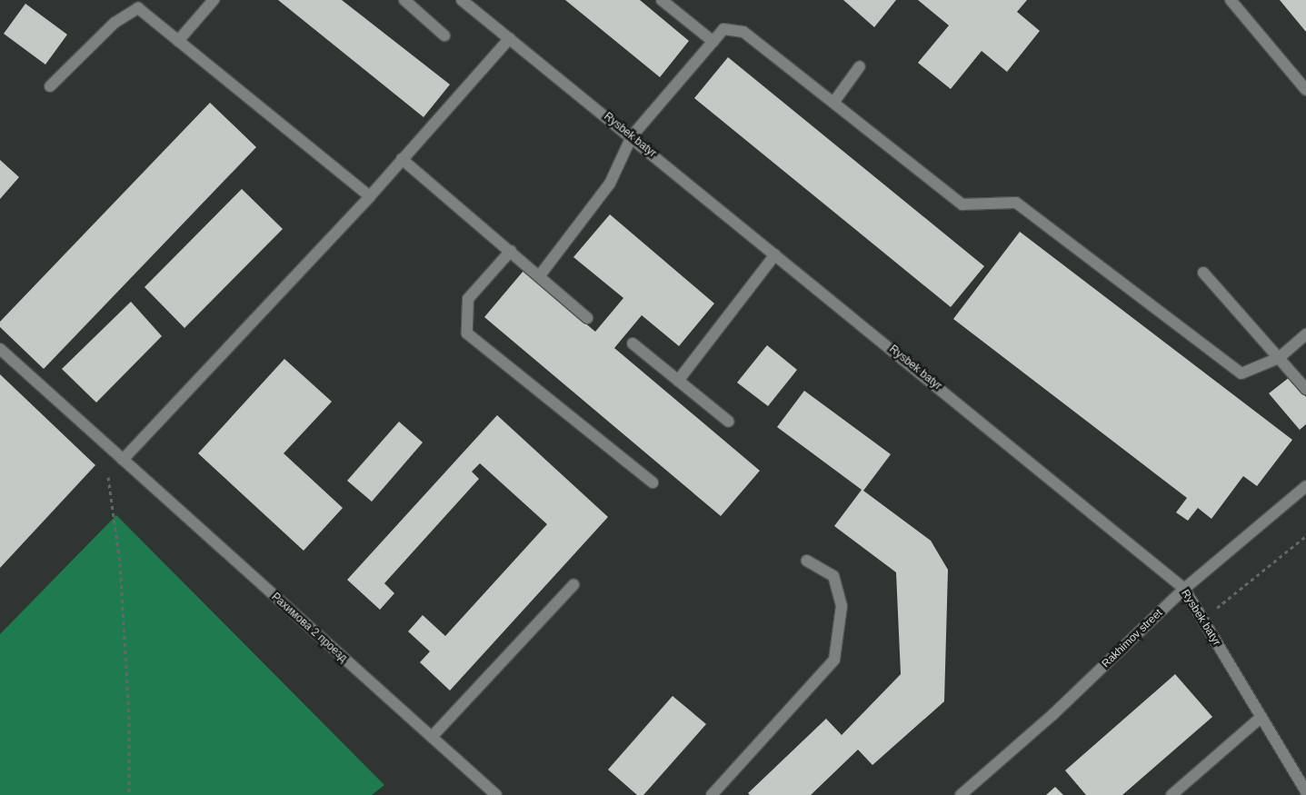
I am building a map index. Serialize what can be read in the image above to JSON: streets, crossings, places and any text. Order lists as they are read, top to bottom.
{
  "streets": {
    "street": ["Rysbek batyr", "Рахимова 2 проезд", "Rakhimov street"]
  },
  "crossings": [
    ["Rysbek batyr", "Rakhimov street"]
  ]
}
